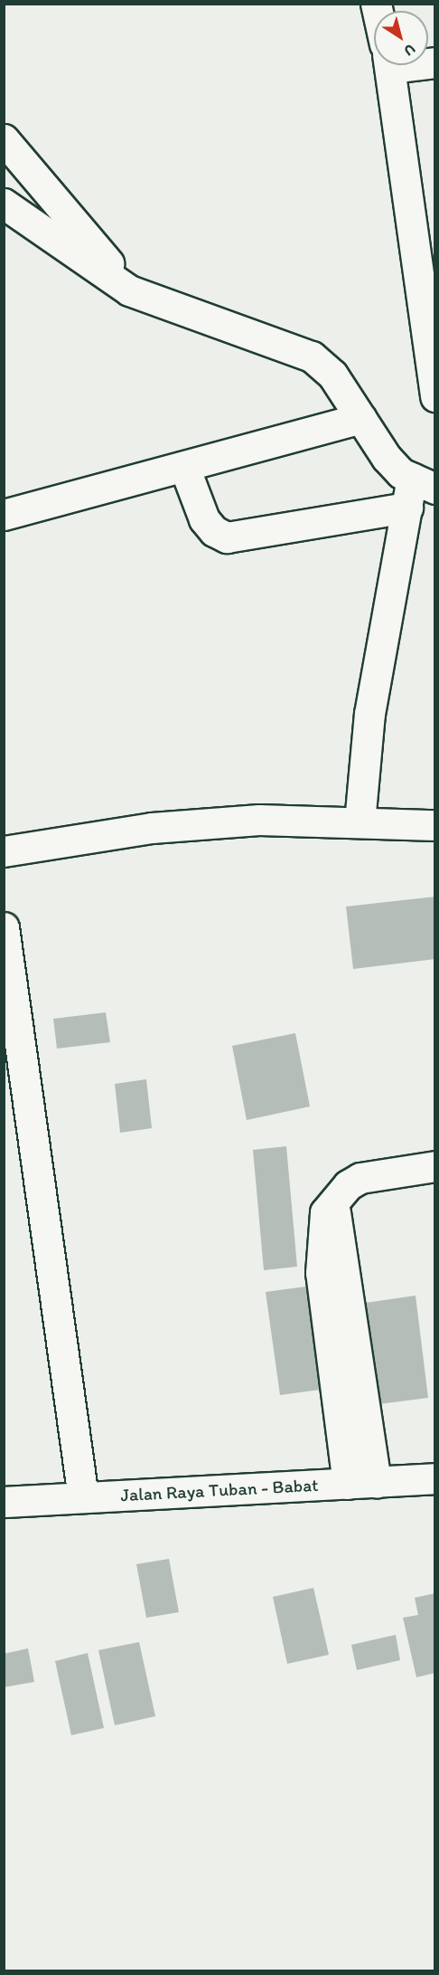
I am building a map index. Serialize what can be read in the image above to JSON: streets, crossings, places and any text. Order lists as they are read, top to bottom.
{
  "streets": {
    "main road": ["Jalan Raya Tuban - Babat"]
  },
  "north": "bottom right"
}
